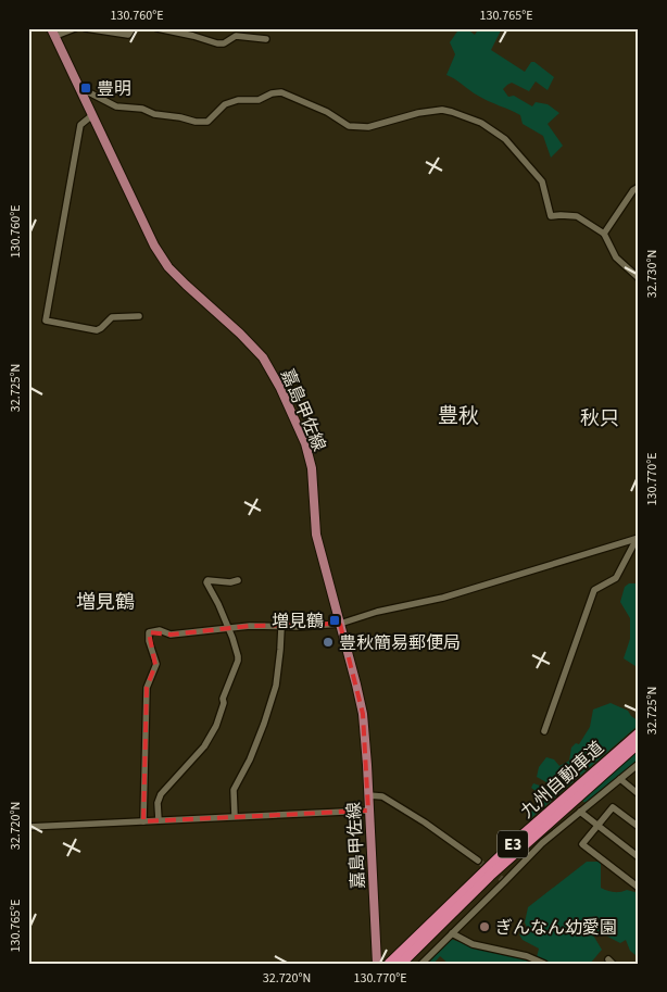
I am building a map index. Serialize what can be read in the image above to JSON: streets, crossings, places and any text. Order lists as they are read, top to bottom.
{
  "streets": {
    "highway": ["九州自動車道", "E3"],
    "main road": ["嘉島甲佐線"]
  },
  "districts": ["豊秋", "秋只", "増見鶴"],
  "places": {
    "transit": ["豊明", "増見鶴"],
    "other": ["豊秋簡易郵便局", "ぎんなん幼愛園"]
  },
  "coordinates": [
    "130.760°E",
    "130.765°E",
    "32.730°N",
    "32.725°N",
    "130.770°E",
    "32.720°N"
  ]
}
